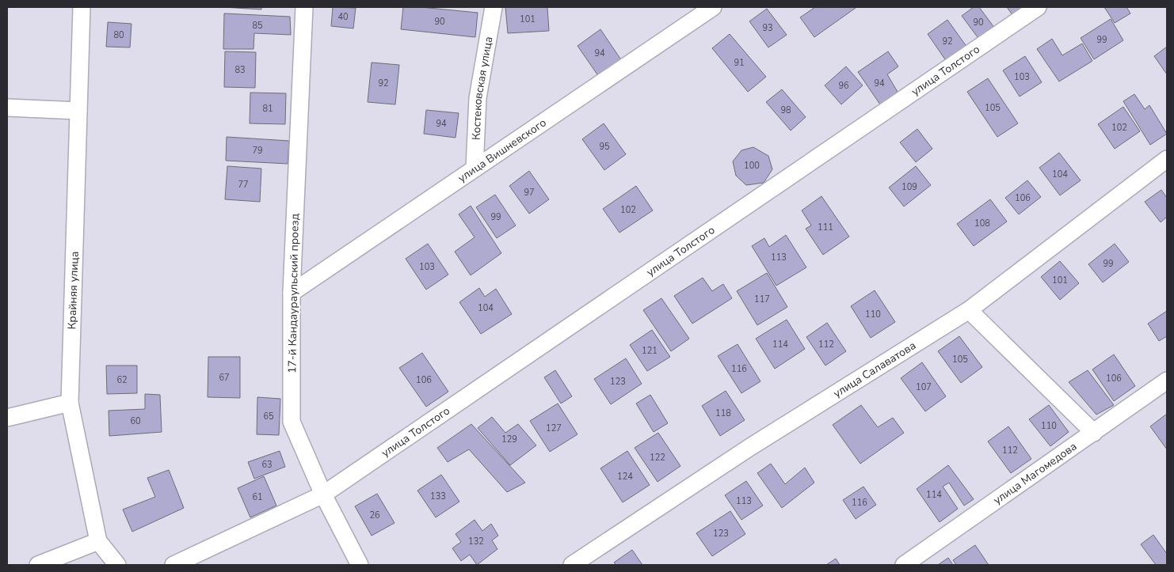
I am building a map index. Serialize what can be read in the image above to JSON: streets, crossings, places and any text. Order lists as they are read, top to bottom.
{
  "streets": {
    "street": [
      "улица Толстого",
      "Костековская улица",
      "улица Вишневского",
      "Крайняя улица",
      "17-й Кандаураульский проезд",
      "улица Салаватова",
      "улица Магомедова"
    ]
  },
  "crossings": [
    ["улица Толстого", "17-й Кандаураульский проезд"],
    ["Костековская улица", "улица Вишневского"],
    ["улица Вишневского", "17-й Кандаураульский проезд"]
  ],
  "house_numbers": [
    "40",
    "101",
    "90",
    "90",
    "85",
    "93",
    "80",
    "99",
    "92",
    "94",
    "91",
    "83",
    "103",
    "92",
    "94",
    "96",
    "105",
    "81",
    "98",
    "94",
    "102",
    "95",
    "79",
    "100",
    "104",
    "77",
    "109",
    "97",
    "106",
    "102",
    "99",
    "108",
    "111",
    "113",
    "99",
    "103",
    "101",
    "117",
    "104",
    "110",
    "114",
    "112",
    "121",
    "105",
    "116",
    "67",
    "106",
    "62",
    "106",
    "123",
    "107",
    "118",
    "65",
    "60",
    "110",
    "127",
    "129",
    "112",
    "122",
    "63",
    "124",
    "114",
    "133",
    "61",
    "113",
    "116",
    "26",
    "123",
    "132"
  ]
}
